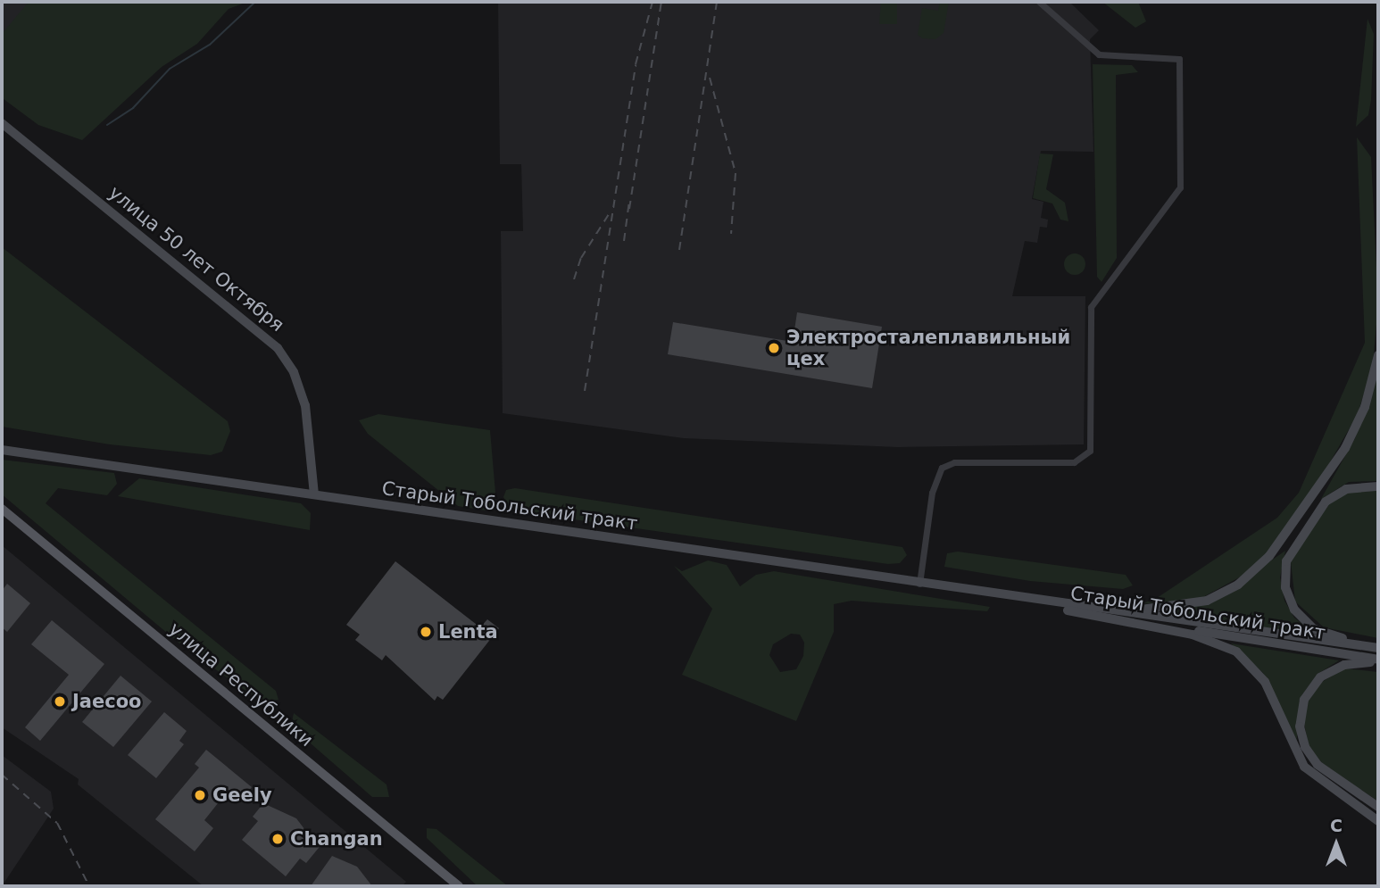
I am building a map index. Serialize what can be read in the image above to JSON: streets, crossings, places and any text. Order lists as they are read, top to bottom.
{
  "streets": {
    "main road": ["улица 50 лет Октября", "Старый Тобольский тракт", "улица Республики"]
  },
  "crossings": [
    ["улица 50 лет Октября", "Старый Тобольский тракт"]
  ],
  "places": [
    "Электросталеплавильный цех",
    "Lenta",
    "Jaecoo",
    "Geely",
    "Changan"
  ],
  "north": "top"
}
